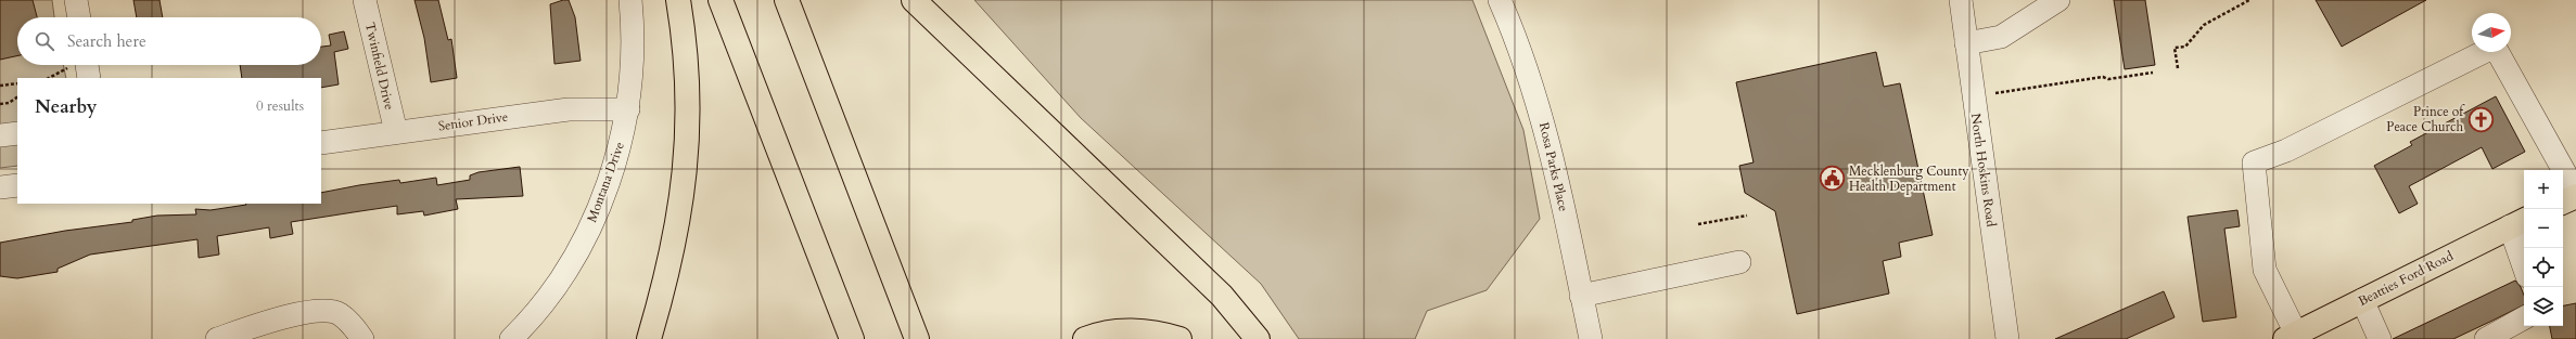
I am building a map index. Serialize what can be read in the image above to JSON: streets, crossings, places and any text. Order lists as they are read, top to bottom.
{
  "streets": {
    "main road": ["Beatties Ford Road"],
    "street": [
      "Twinfield Drive",
      "Senior Drive",
      "Rosa Parks Place",
      "North Hoskins Road",
      "Montana Drive"
    ]
  },
  "crossings": [
    ["Twinfield Drive", "Senior Drive"],
    ["Senior Drive", "Montana Drive"]
  ],
  "places": {
    "church": ["Prince of Peace Church"],
    "public building": ["Mecklenburg County Health Department"]
  },
  "north": "right",
  "page": {
    "search": "Search here",
    "heading": ["Nearby", "0 results"],
    "map_buttons": ["+", "−"]
  }
}
